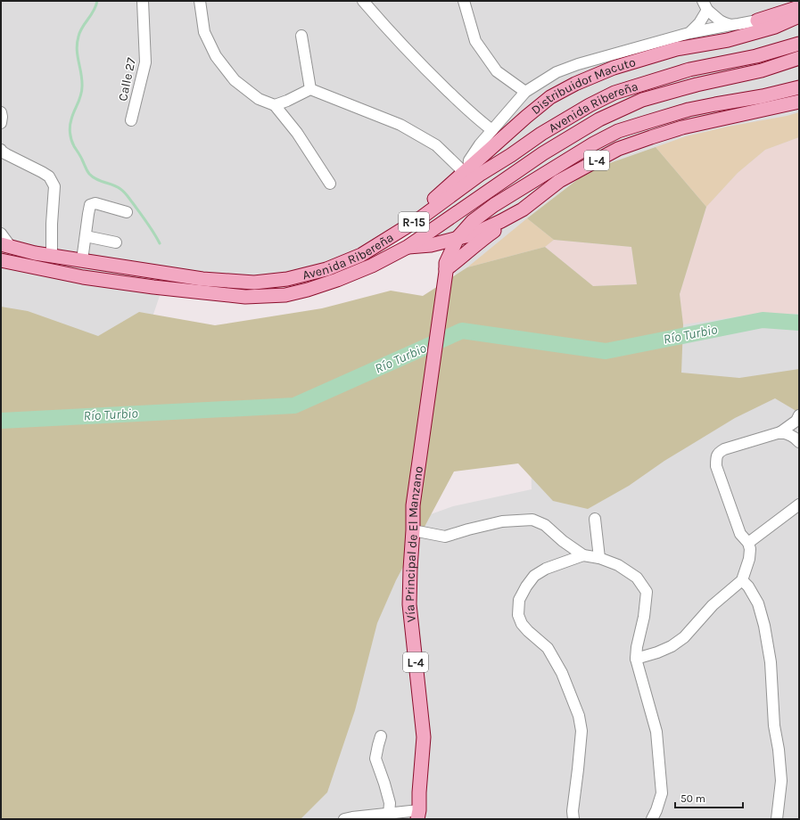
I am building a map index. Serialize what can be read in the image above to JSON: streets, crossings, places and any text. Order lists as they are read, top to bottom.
{
  "streets": {
    "main road": [
      "Distribuidor Macuto",
      "Avenida Ribereña",
      "L-4",
      "R-15",
      "Vía Principal de El Manzano"
    ],
    "street": ["Calle 27"]
  },
  "crossings": [
    ["Distribuidor Macuto", "Avenida Ribereña"],
    ["Avenida Ribereña", "L-4"],
    ["L-4", "Vía Principal de El Manzano"]
  ],
  "water": ["Río Turbio"],
  "scale_bar": "50 m"
}
